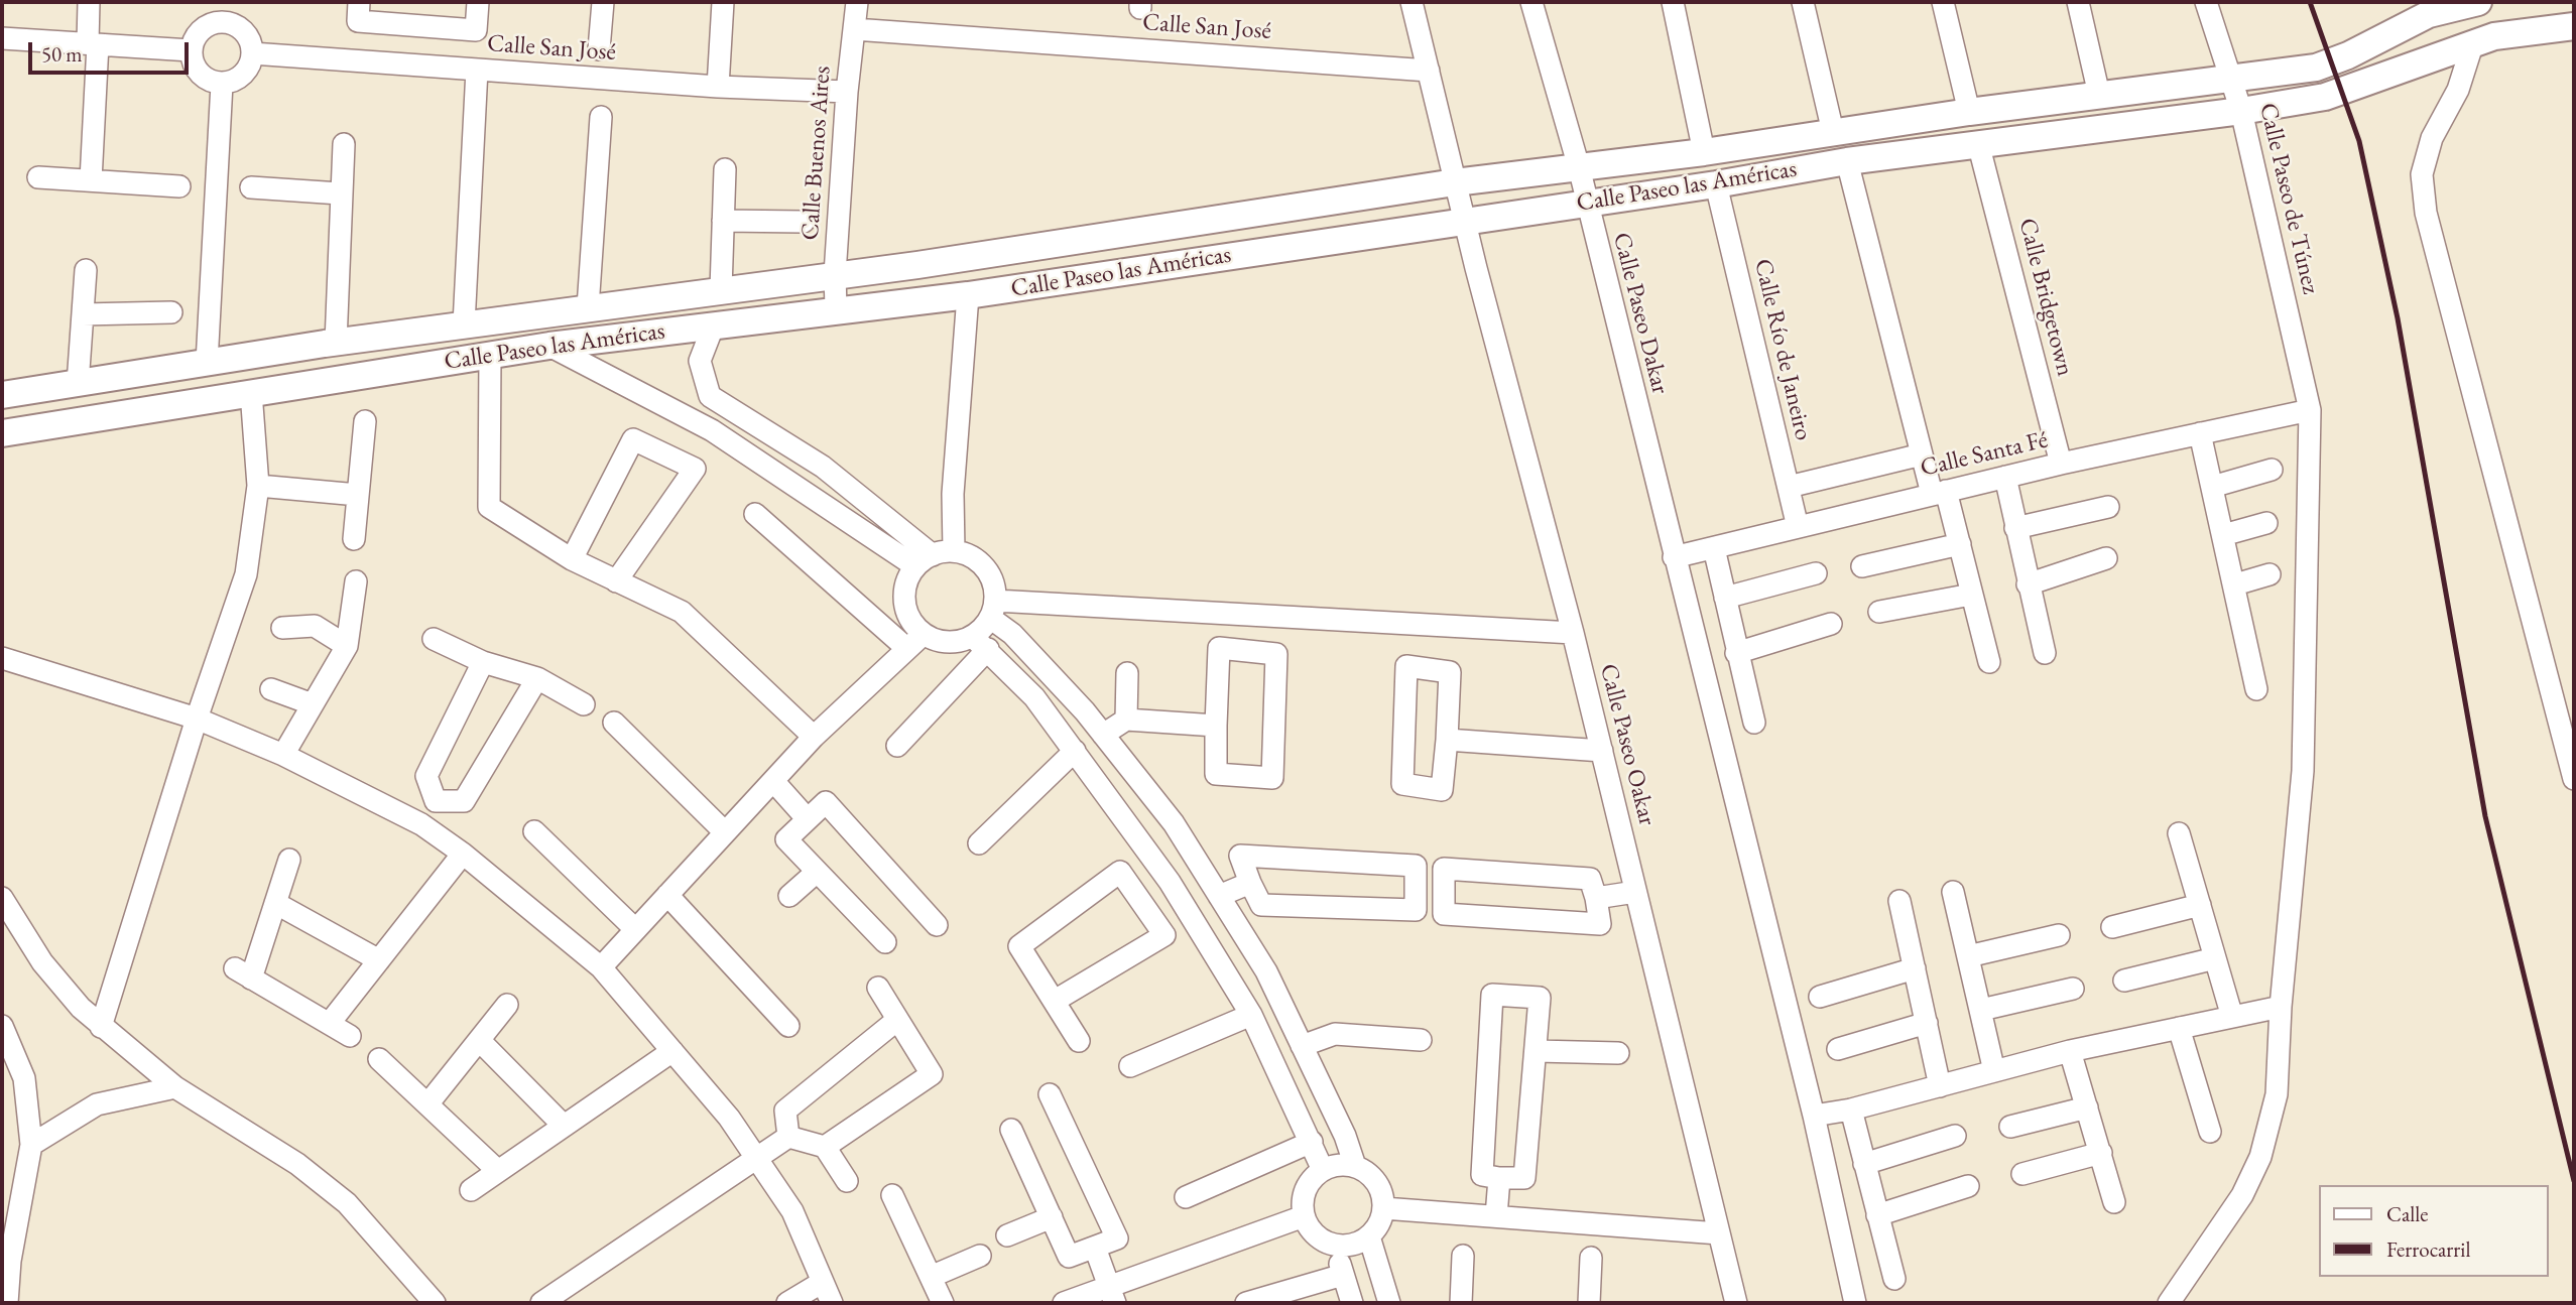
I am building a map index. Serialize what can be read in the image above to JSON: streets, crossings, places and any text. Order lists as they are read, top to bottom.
{
  "streets": {
    "street": [
      "Calle San José",
      "Calle Buenos Aires",
      "Calle Paseo las Américas",
      "Calle Paseo de Túnez",
      "Calle Bridgetown",
      "Calle Paseo Dakar",
      "Calle Río de Janeiro",
      "Calle Santa Fé",
      "Calle Paseo Oakar"
    ]
  },
  "crossings": [
    ["Calle San José", "Calle Buenos Aires"],
    ["Calle Buenos Aires", "Calle Paseo las Américas"],
    ["Calle Paseo las Américas", "Calle Paseo de Túnez"],
    ["Calle Paseo las Américas", "Calle Bridgetown"],
    ["Calle Paseo las Américas", "Calle Paseo Dakar"],
    ["Calle Paseo las Américas", "Calle Río de Janeiro"],
    ["Calle Paseo las Américas", "Calle Paseo Oakar"],
    ["Calle Paseo de Túnez", "Calle Santa Fé"],
    ["Calle Bridgetown", "Calle Santa Fé"],
    ["Calle Paseo Dakar", "Calle Santa Fé"],
    ["Calle Río de Janeiro", "Calle Santa Fé"]
  ],
  "legend": ["Calle", "Ferrocarril"],
  "scale_bar": "50 m"
}
